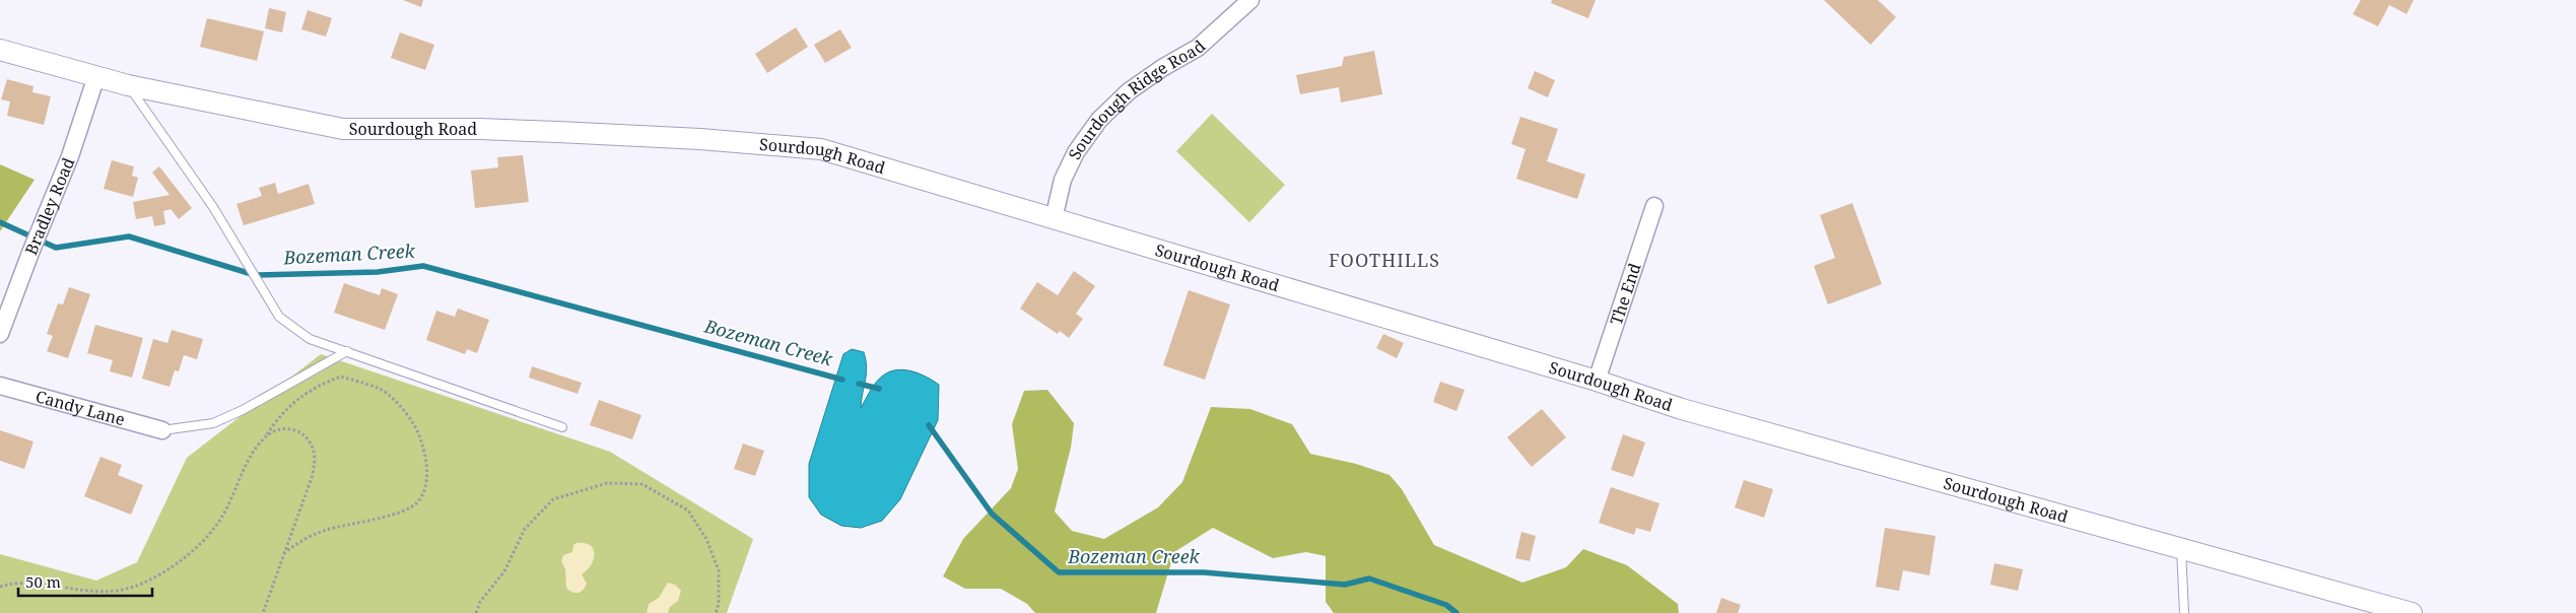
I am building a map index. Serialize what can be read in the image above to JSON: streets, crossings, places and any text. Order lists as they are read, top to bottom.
{
  "streets": {
    "street": [
      "Sourdough Ridge Road",
      "Sourdough Road",
      "Bradley Road",
      "The End",
      "Candy Lane"
    ]
  },
  "crossings": [
    ["Sourdough Ridge Road", "Sourdough Road"],
    ["Sourdough Road", "Bradley Road"],
    ["Sourdough Road", "The End"]
  ],
  "districts": ["FOOTHILLS"],
  "water": ["Bozeman Creek"],
  "scale_bar": "50 m"
}
